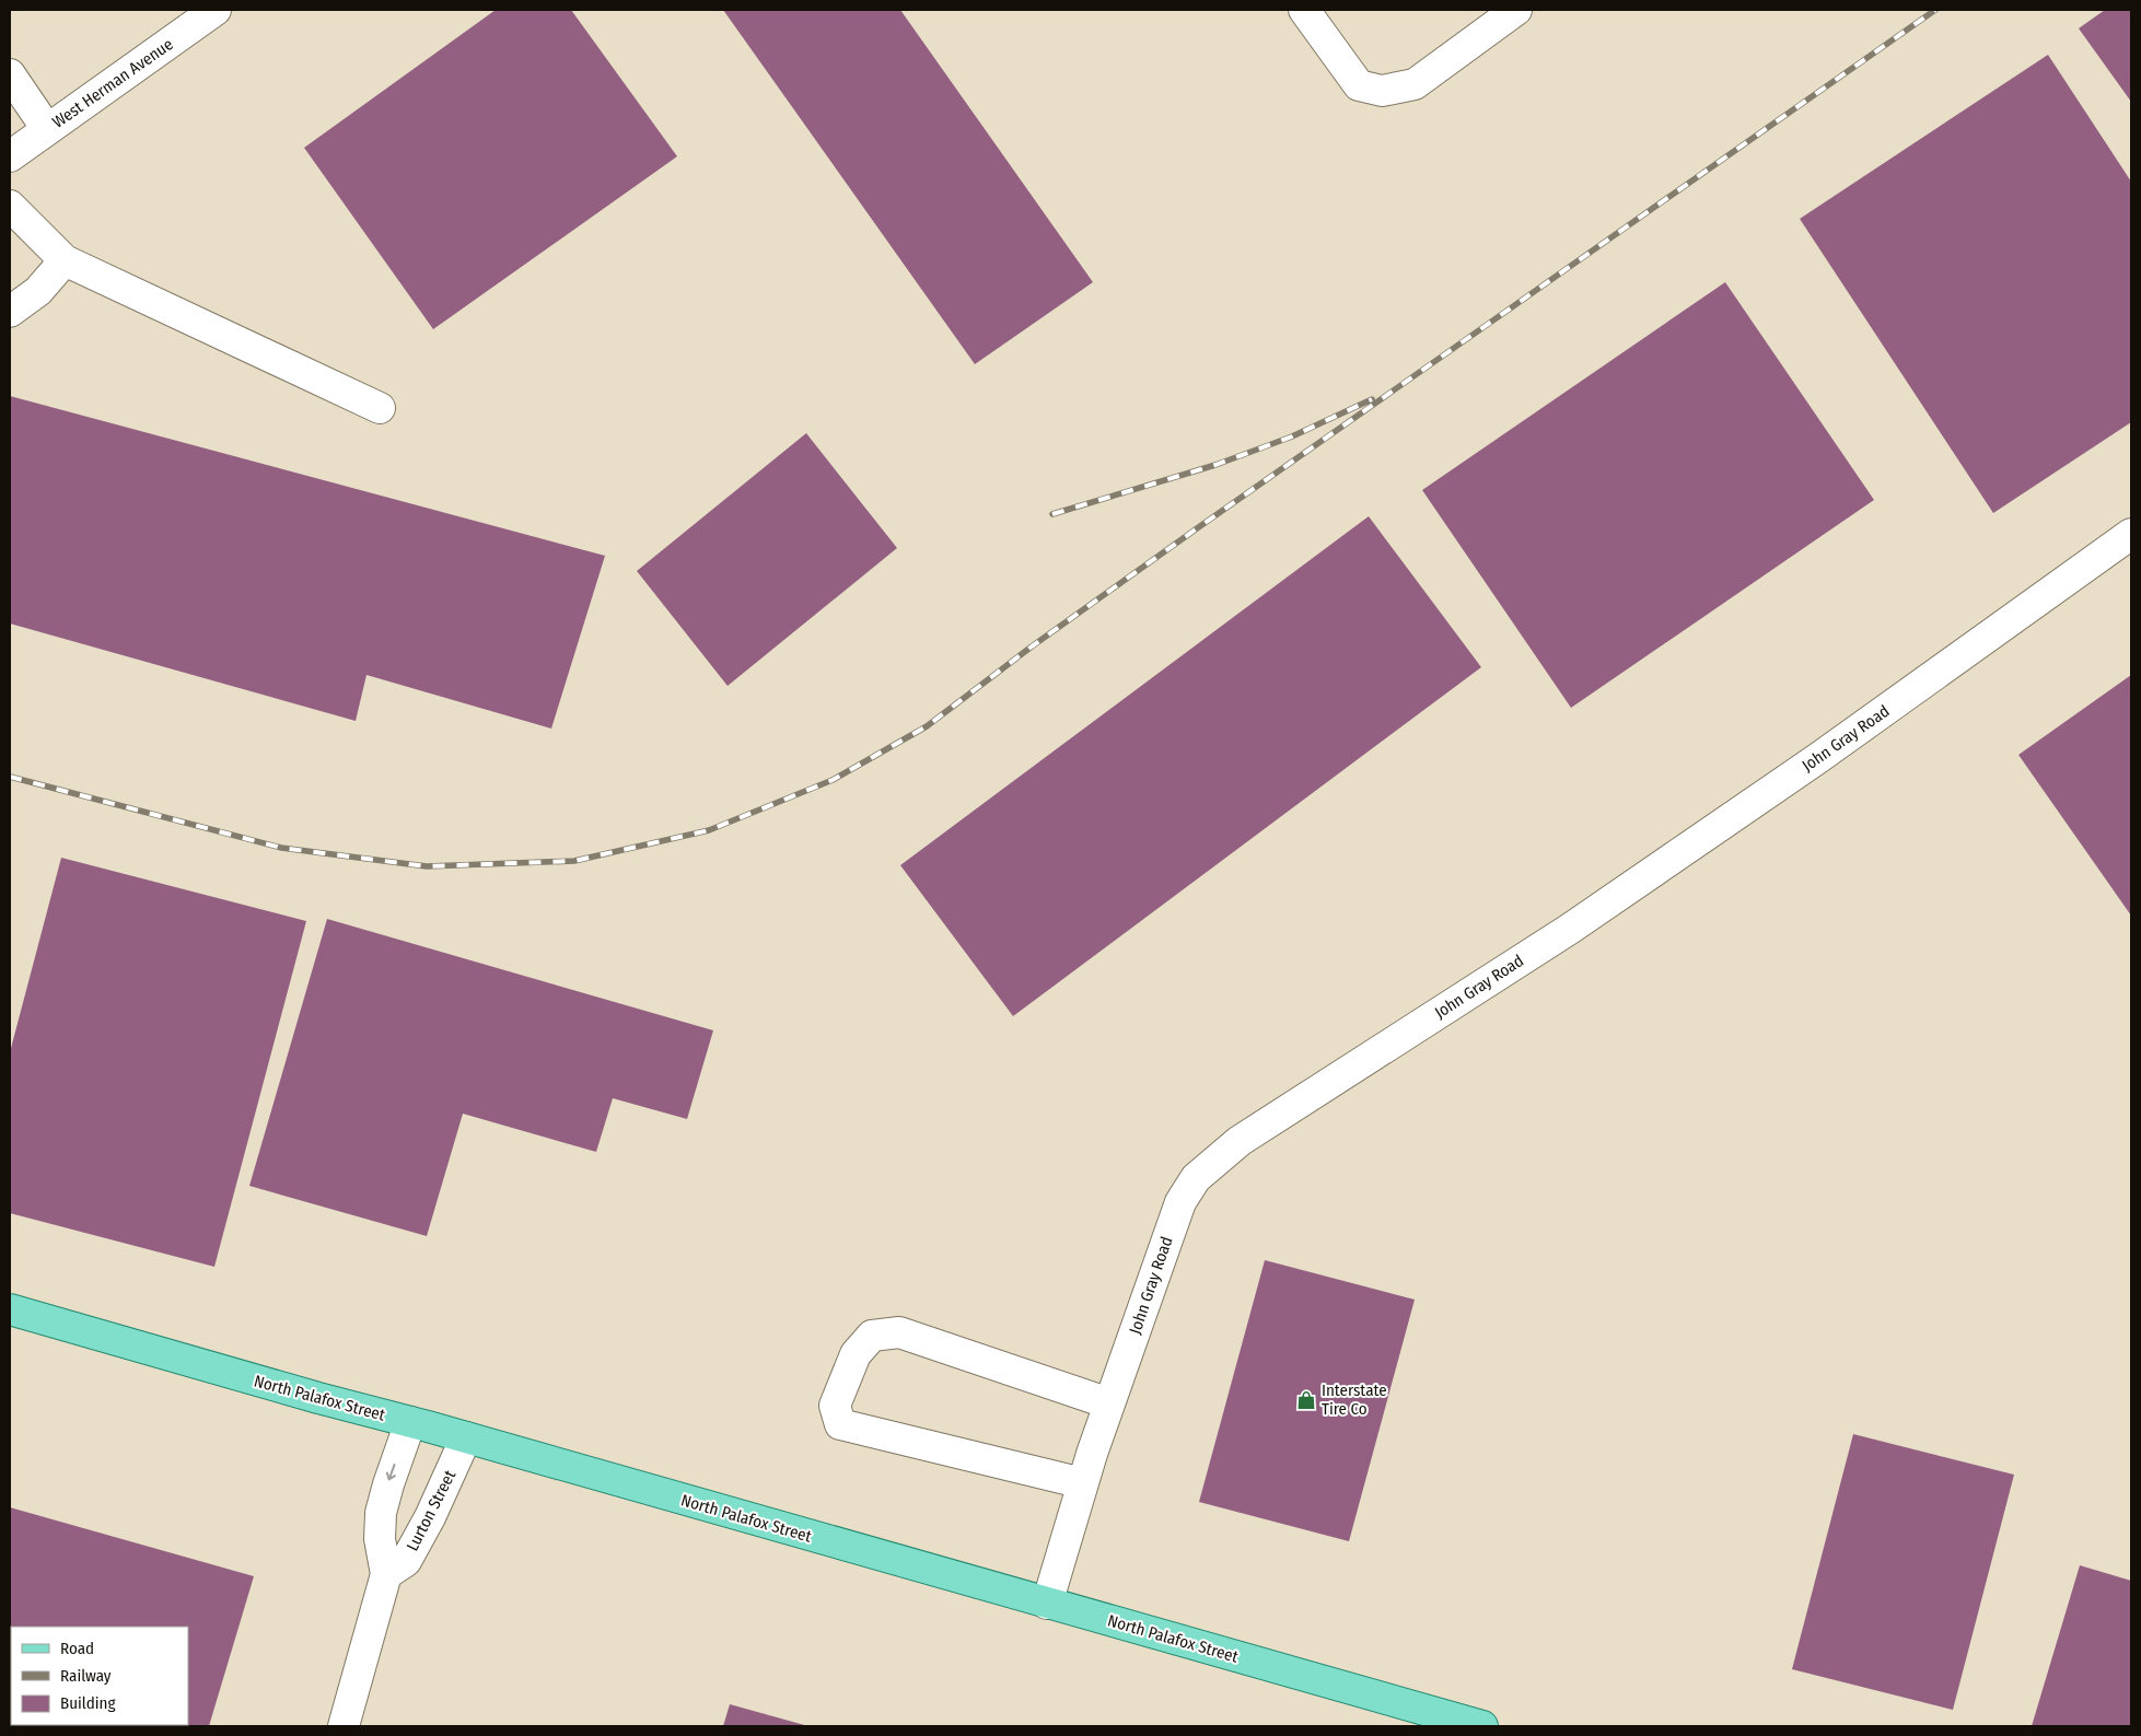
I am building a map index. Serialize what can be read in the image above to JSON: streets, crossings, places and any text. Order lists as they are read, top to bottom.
{
  "streets": {
    "main road": ["North Palafox Street"],
    "street": ["West Herman Avenue", "John Gray Road", "Lurton Street"]
  },
  "crossings": [
    ["John Gray Road", "North Palafox Street"],
    ["North Palafox Street", "Lurton Street"]
  ],
  "places": {
    "shop": ["Interstate Tire Co"]
  },
  "legend": ["Road", "Railway", "Building"]
}
